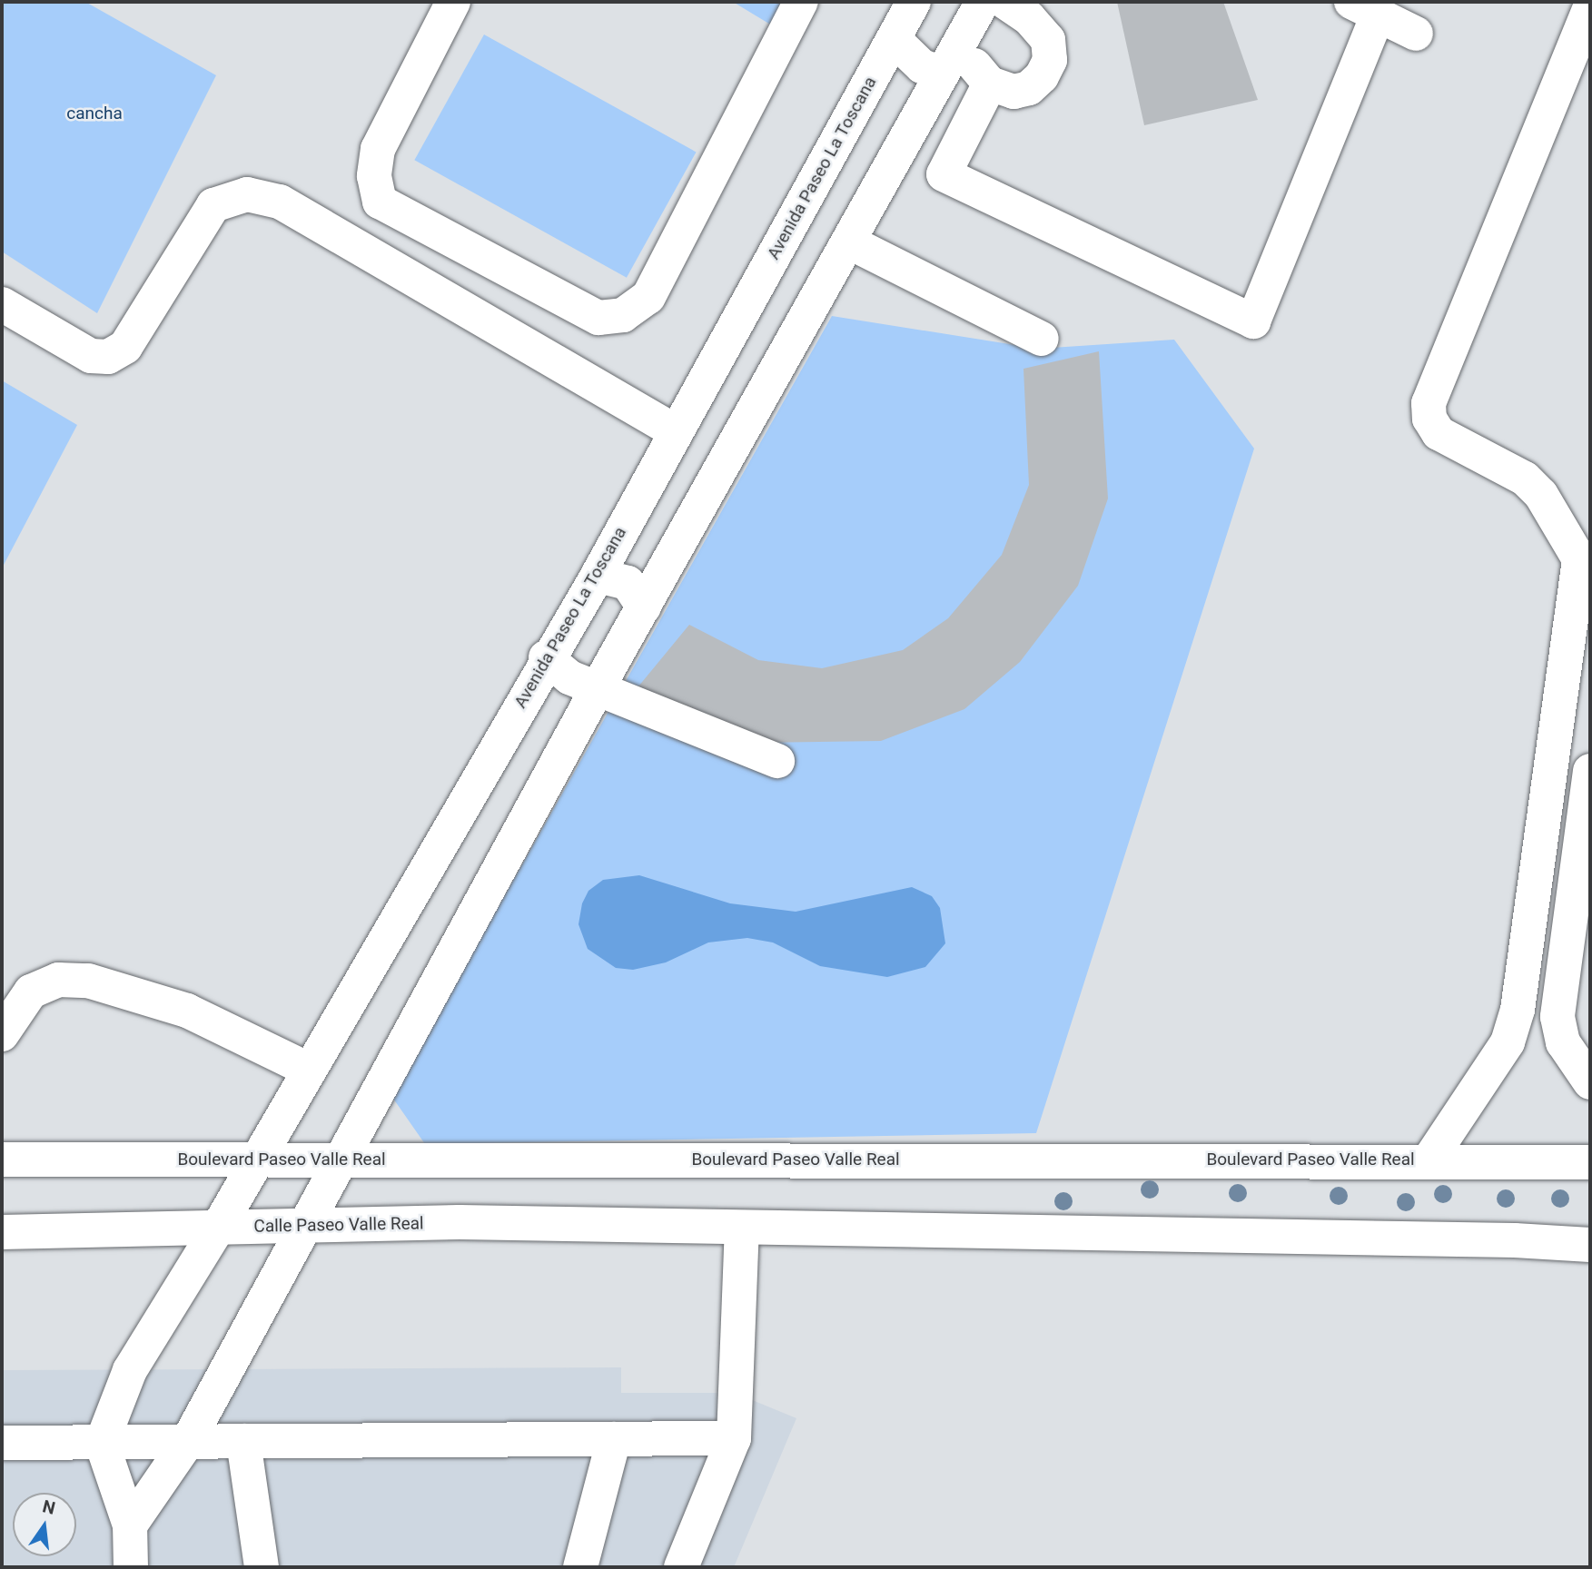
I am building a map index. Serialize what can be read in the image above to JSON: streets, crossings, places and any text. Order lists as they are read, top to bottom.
{
  "streets": {
    "street": ["Avenida Paseo La Toscana", "Boulevard Paseo Valle Real", "Calle Paseo Valle Real"]
  },
  "crossings": [
    ["Avenida Paseo La Toscana", "Boulevard Paseo Valle Real"],
    ["Avenida Paseo La Toscana", "Calle Paseo Valle Real"]
  ],
  "parks": ["cancha"],
  "north": "top"
}
